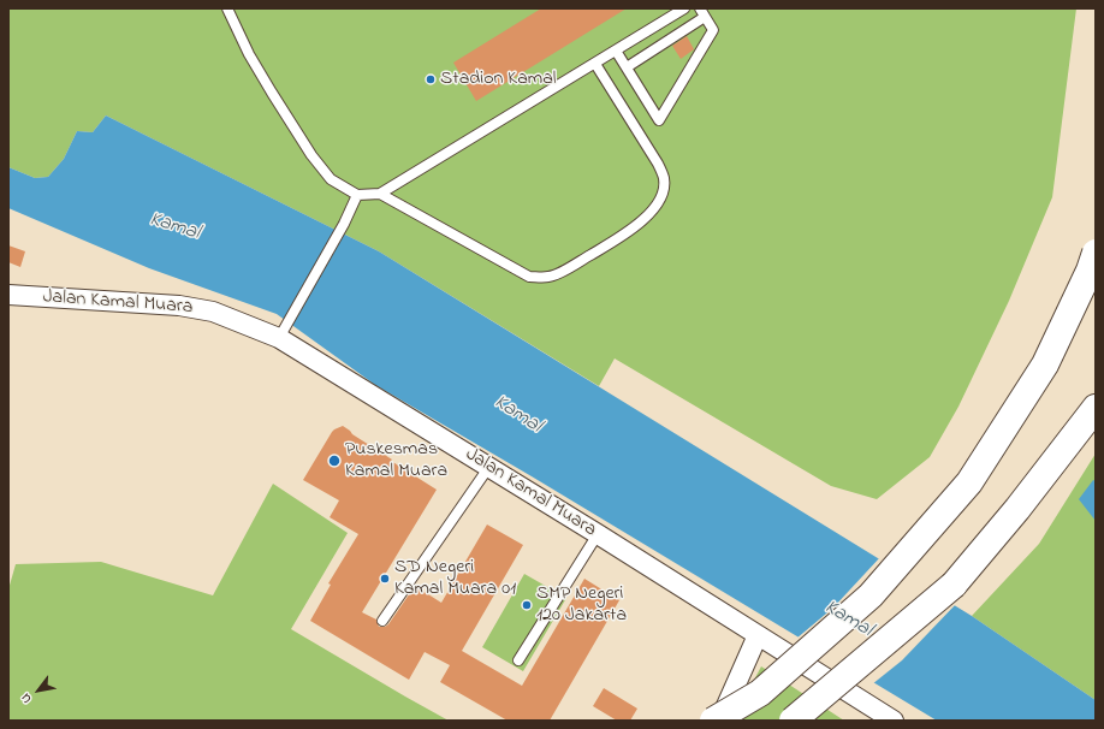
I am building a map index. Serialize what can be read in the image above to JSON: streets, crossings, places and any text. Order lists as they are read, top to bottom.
{
  "streets": {
    "street": ["Jalan Kamal Muara"]
  },
  "water": ["Kamal"],
  "places": [
    "Stadion Kamal",
    "Puskesmas Kamal Muara",
    "SD Negeri Kamal Muara 01",
    "SMP Negeri 120 Jakarta"
  ],
  "north": "bottom left"
}
